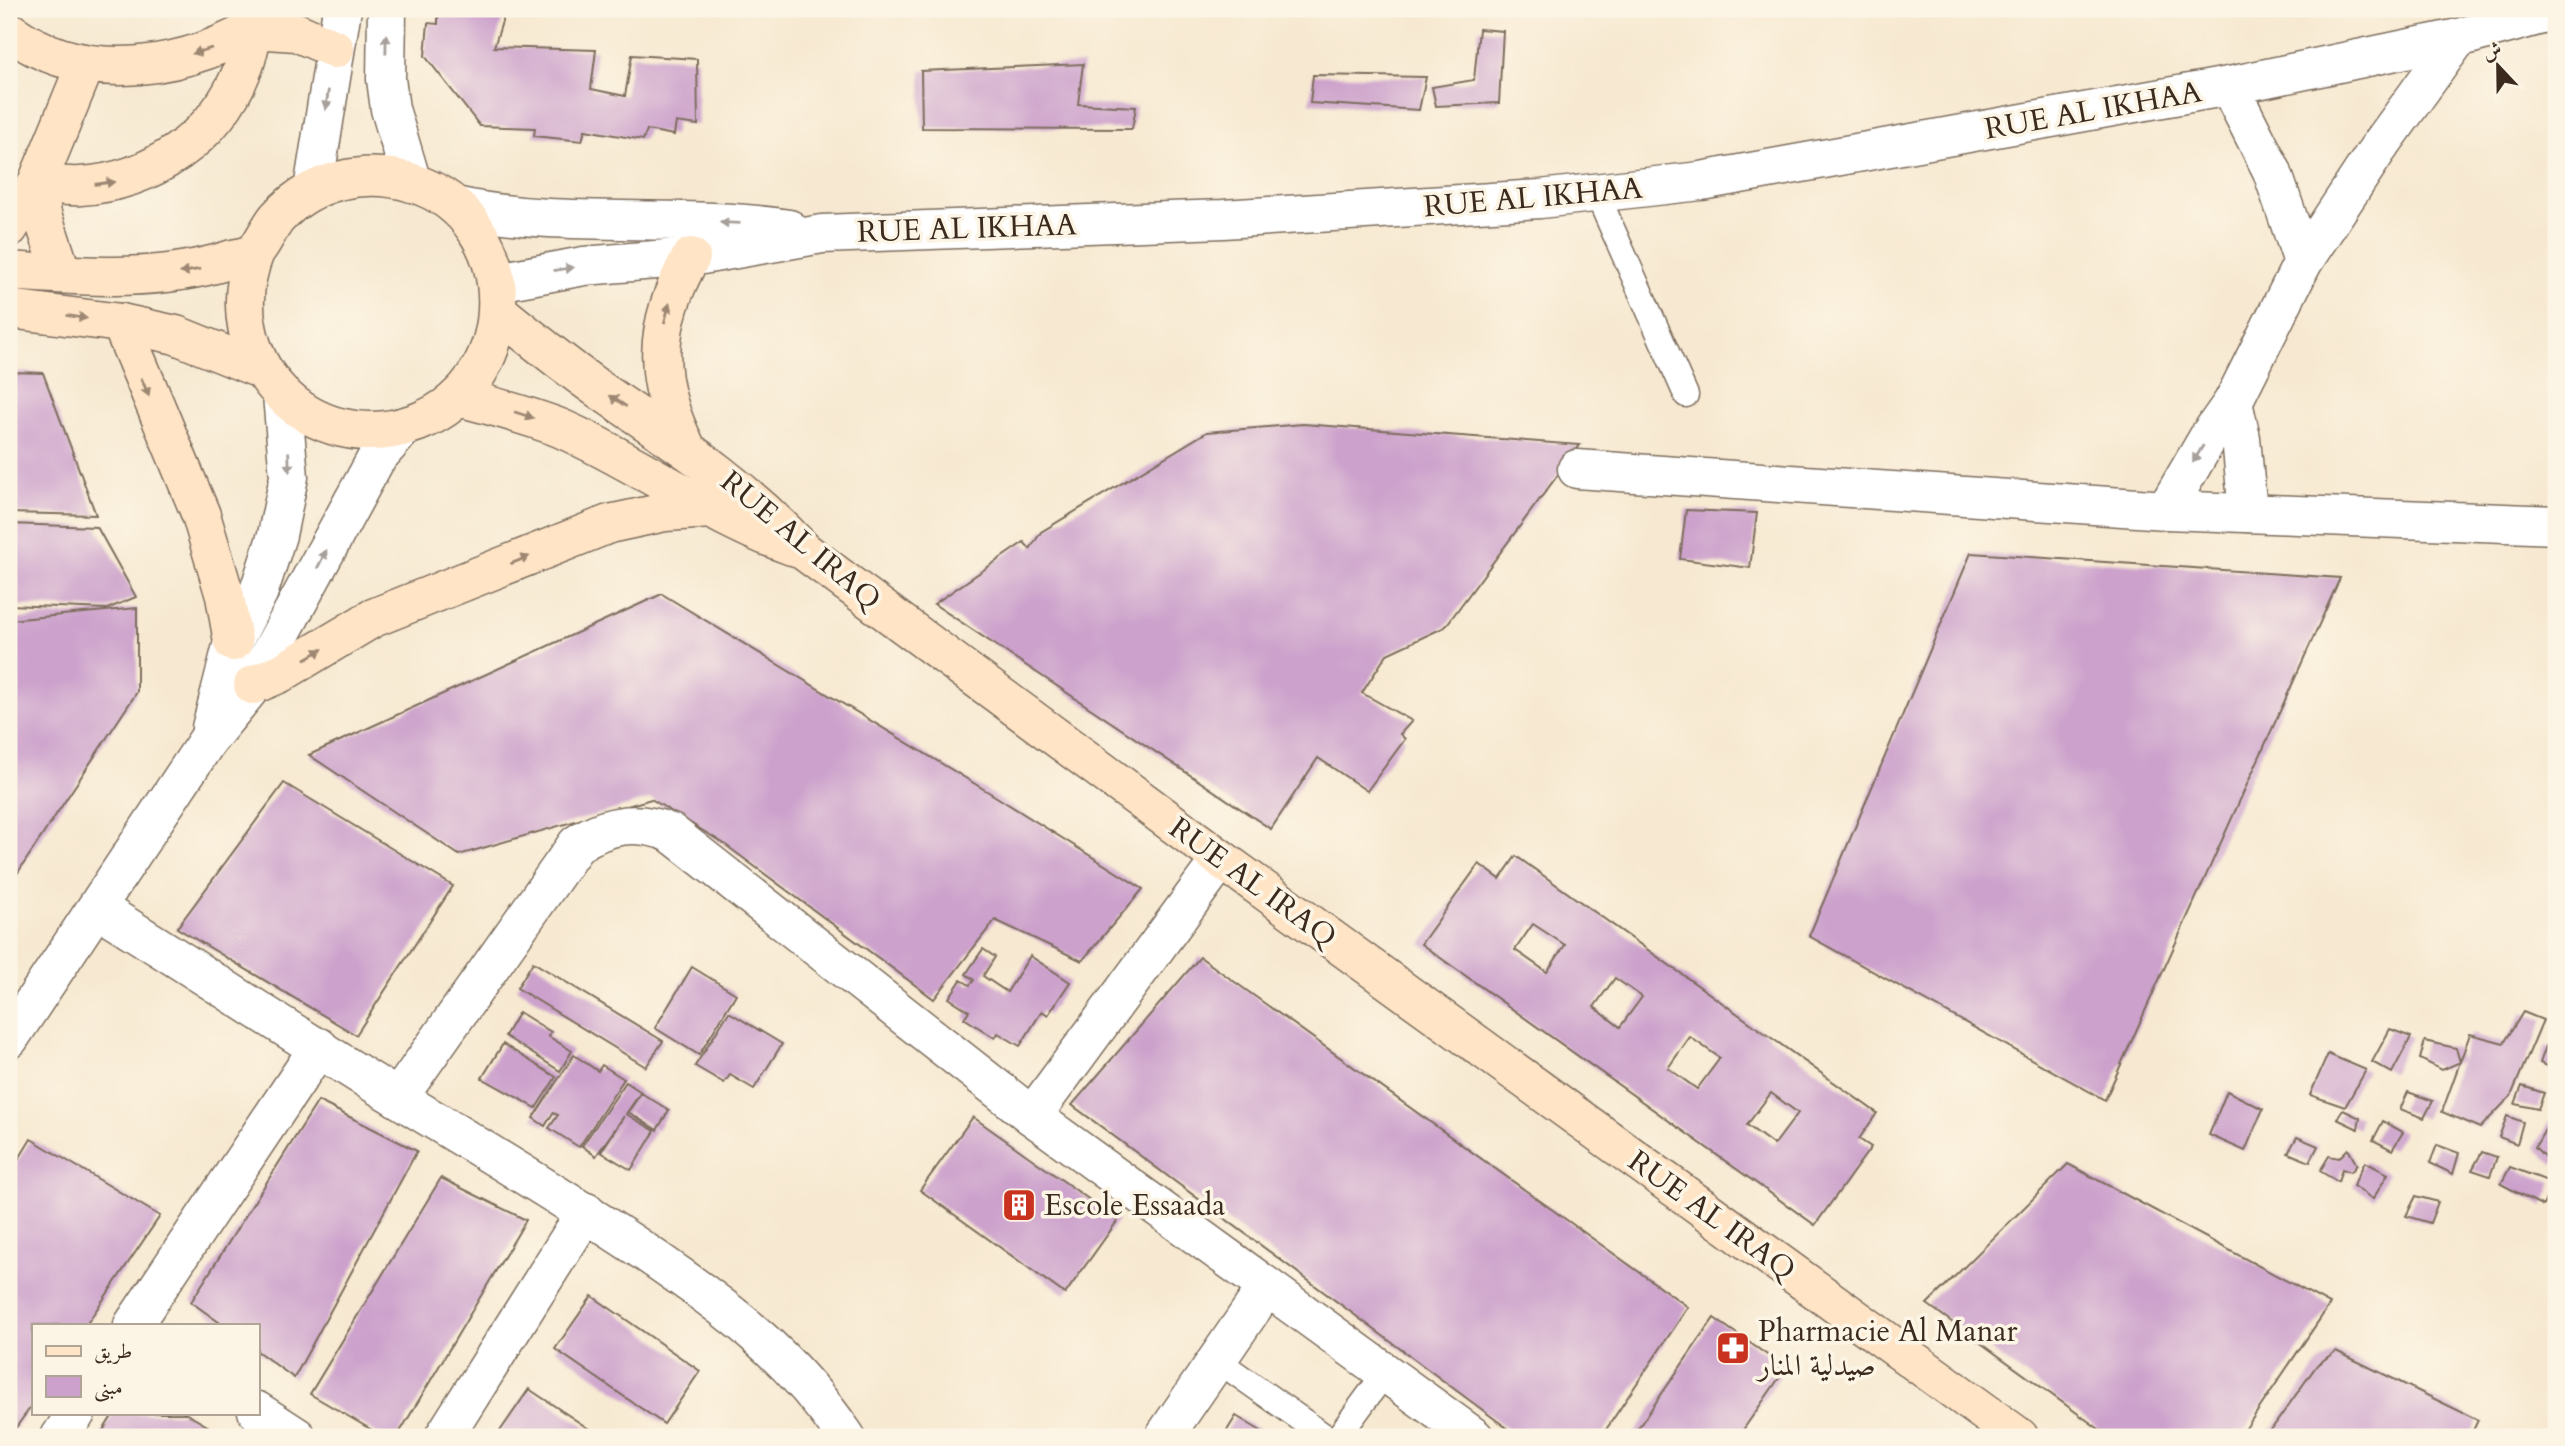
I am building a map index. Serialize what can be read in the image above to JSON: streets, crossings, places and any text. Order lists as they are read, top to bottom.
{
  "streets": {
    "street": ["RUE AL IKHAA", "RUE AL IRAQ"]
  },
  "crossings": [
    ["RUE AL IKHAA", "RUE AL IRAQ"]
  ],
  "places": {
    "building": ["Escole Essaada"],
    "pharmacy": ["Pharmacie Al Manar صيدلية المنار"]
  },
  "legend": ["طريق", "مبنى"],
  "north": "top"
}
